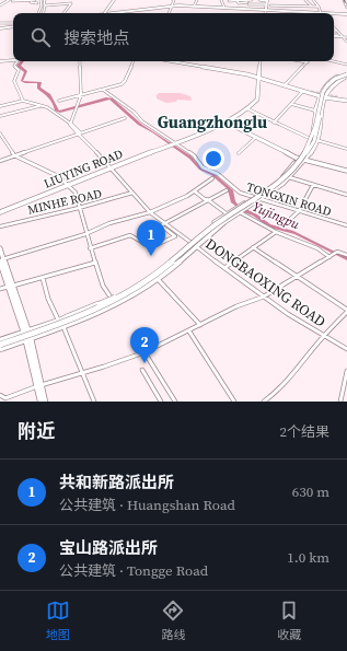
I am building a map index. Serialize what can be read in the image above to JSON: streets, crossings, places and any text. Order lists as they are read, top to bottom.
{
  "streets": {
    "main road": ["LIUYING ROAD"],
    "street": ["TONGXIN ROAD", "MINHE ROAD", "DONGBAOXING ROAD"]
  },
  "crossings": [
    ["LIUYING ROAD", "TONGXIN ROAD"]
  ],
  "districts": ["Guangzhonglu"],
  "water": ["Yujingpu"],
  "page": {
    "search": "搜索地点",
    "pins": ["1", "2"],
    "heading": ["附近", "2个结果"],
    "list": [
      {
        "mark": "1",
        "name": "共和新路派出所",
        "note": "公共建筑 · Huangshan Road",
        "value": "630 m"
      },
      {
        "mark": "2",
        "name": "宝山路派出所",
        "note": "公共建筑 · Tongge Road",
        "value": "1.0 km"
      }
    ],
    "nav": ["地图", "路线", "收藏"]
  }
}
